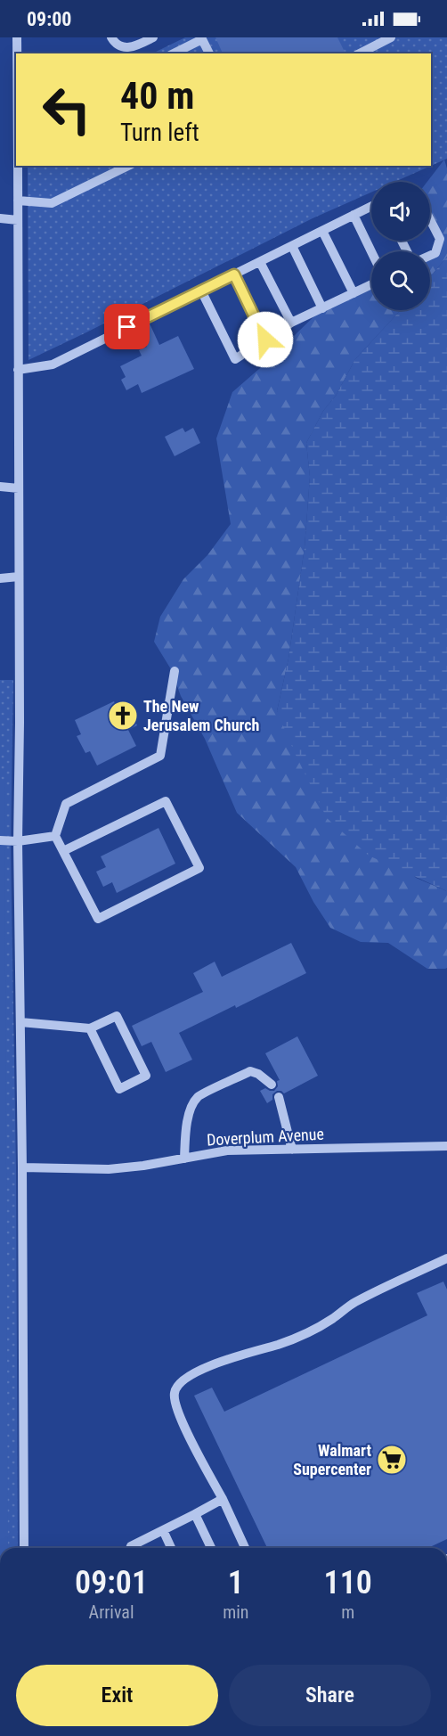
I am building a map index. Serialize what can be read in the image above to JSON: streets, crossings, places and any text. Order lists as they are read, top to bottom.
{
  "streets": {
    "street": ["Doverplum Avenue"]
  },
  "places": {
    "church": ["The New Jerusalem Church"],
    "supermarket": ["Walmart Supercenter"]
  },
  "page": {
    "status": "09:00",
    "turn": ["40 m", "Turn left"],
    "eta": [
      "09:01",
      "Arrival",
      "1",
      "min",
      "110",
      "m"
    ],
    "buttons": ["Exit", "Share"]
  }
}
